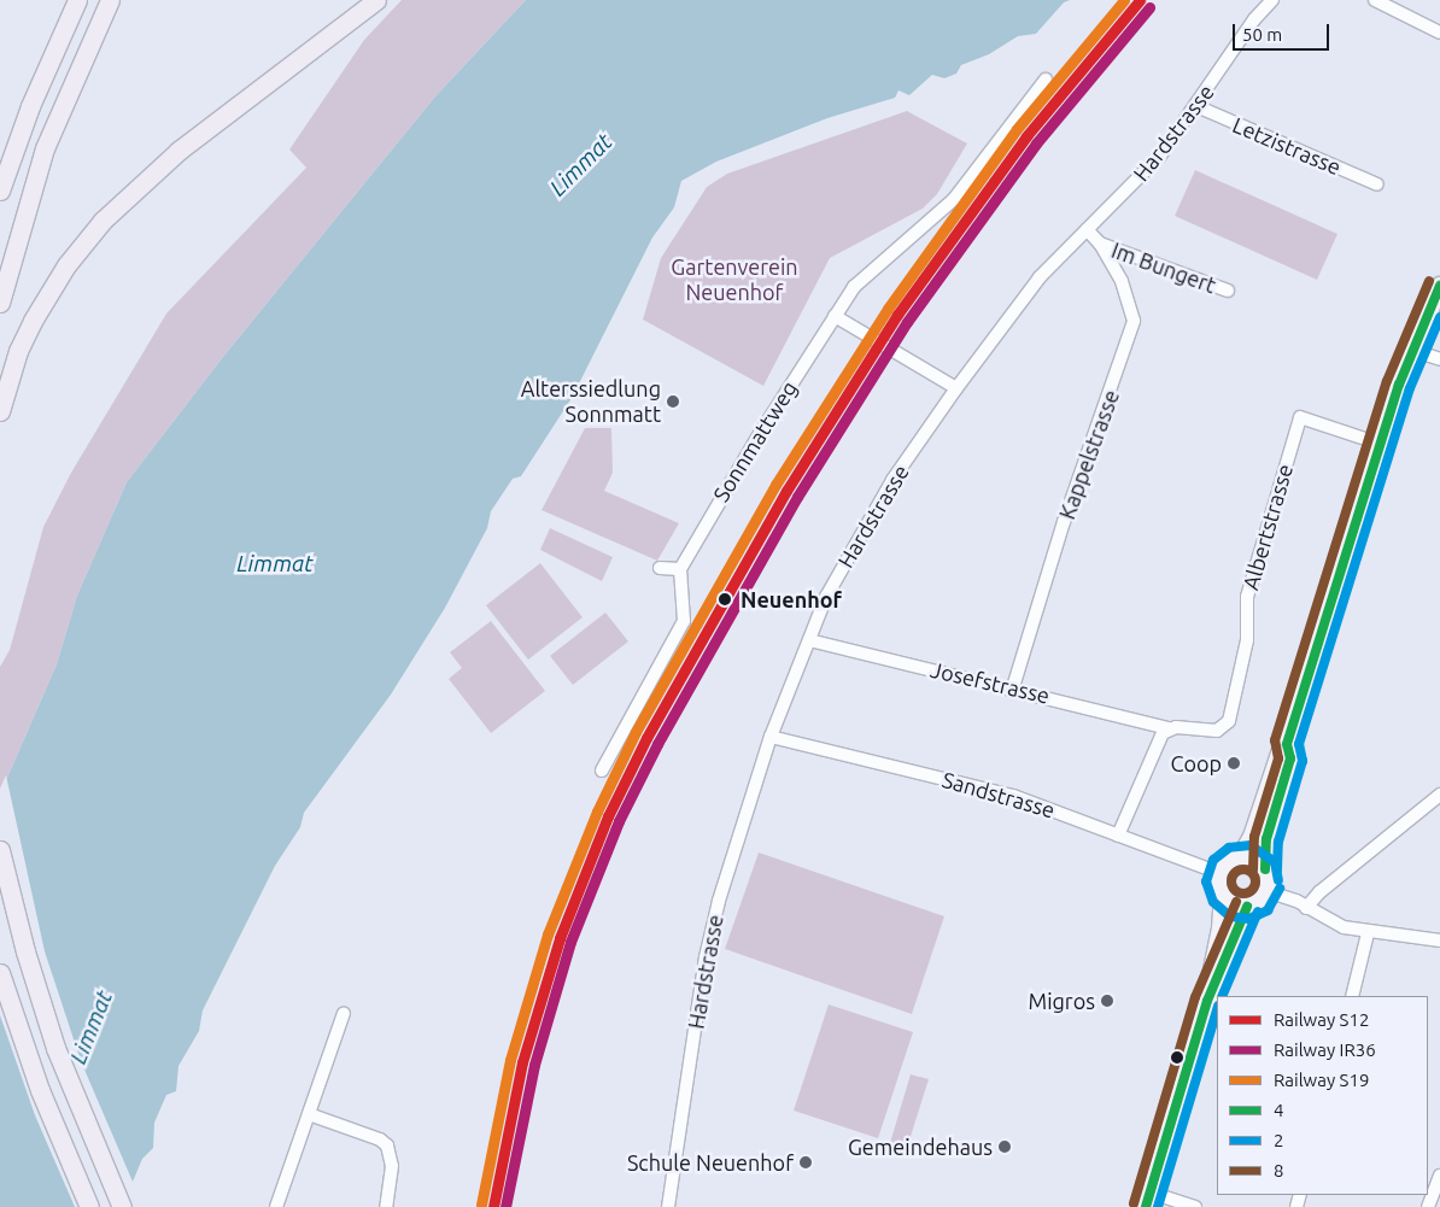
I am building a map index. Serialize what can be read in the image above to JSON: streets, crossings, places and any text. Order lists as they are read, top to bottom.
{
  "streets": {
    "street": [
      "Hardstrasse",
      "Letzistrasse",
      "Im Bungert",
      "Sonnmattweg",
      "Kappelstrasse",
      "Albertstrasse",
      "Josefstrasse",
      "Sandstrasse"
    ]
  },
  "crossings": [
    ["Hardstrasse", "Letzistrasse"],
    ["Hardstrasse", "Kappelstrasse"],
    ["Hardstrasse", "Josefstrasse"],
    ["Hardstrasse", "Sandstrasse"],
    ["Im Bungert", "Kappelstrasse"],
    ["Kappelstrasse", "Josefstrasse"],
    ["Albertstrasse", "Josefstrasse"]
  ],
  "water": ["Limmat"],
  "parks": ["Gartenverein Neuenhof"],
  "places": [
    "Alterssiedlung Sonnmatt",
    "Neuenhof",
    "Coop",
    "Migros",
    "Gemeindehaus",
    "Schule Neuenhof"
  ],
  "lines": [
    "rail line S12",
    "rail line S19",
    "rail line IR36",
    "transit line 8",
    "transit line 4",
    "transit line 2"
  ],
  "legend": [
    "Railway S12",
    "Railway IR36",
    "Railway S19",
    "4",
    "2",
    "8"
  ],
  "scale_bar": "50 m"
}
